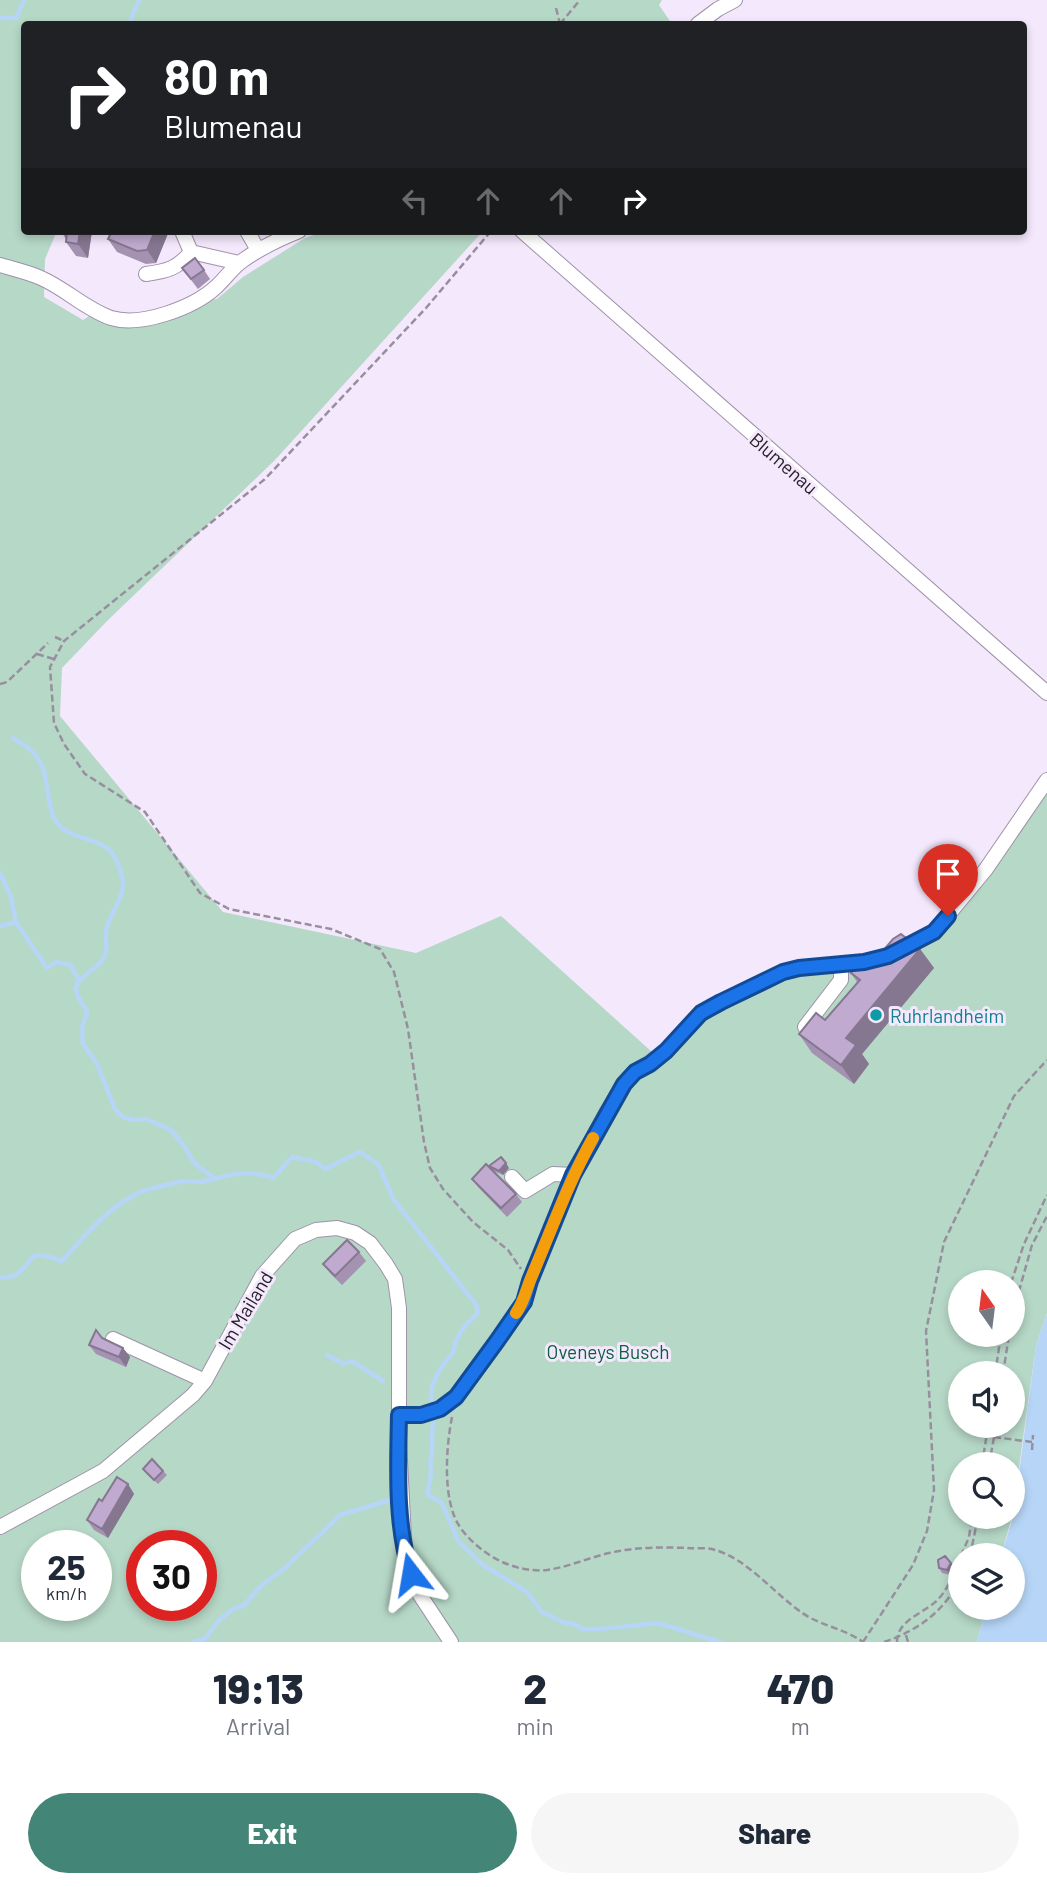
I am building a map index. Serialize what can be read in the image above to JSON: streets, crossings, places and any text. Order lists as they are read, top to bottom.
{
  "streets": {
    "street": ["Blumenau", "Im Mailand"]
  },
  "parks": ["Oveneys Busch"],
  "places": ["Ruhrlandheim"],
  "north": "top",
  "page": {
    "turn": ["80 m", "Blumenau"],
    "speed": "25 km/h",
    "limit": "30",
    "eta": [
      "19:13",
      "Arrival",
      "2",
      "min",
      "470",
      "m"
    ],
    "buttons": ["Exit", "Share"]
  }
}
